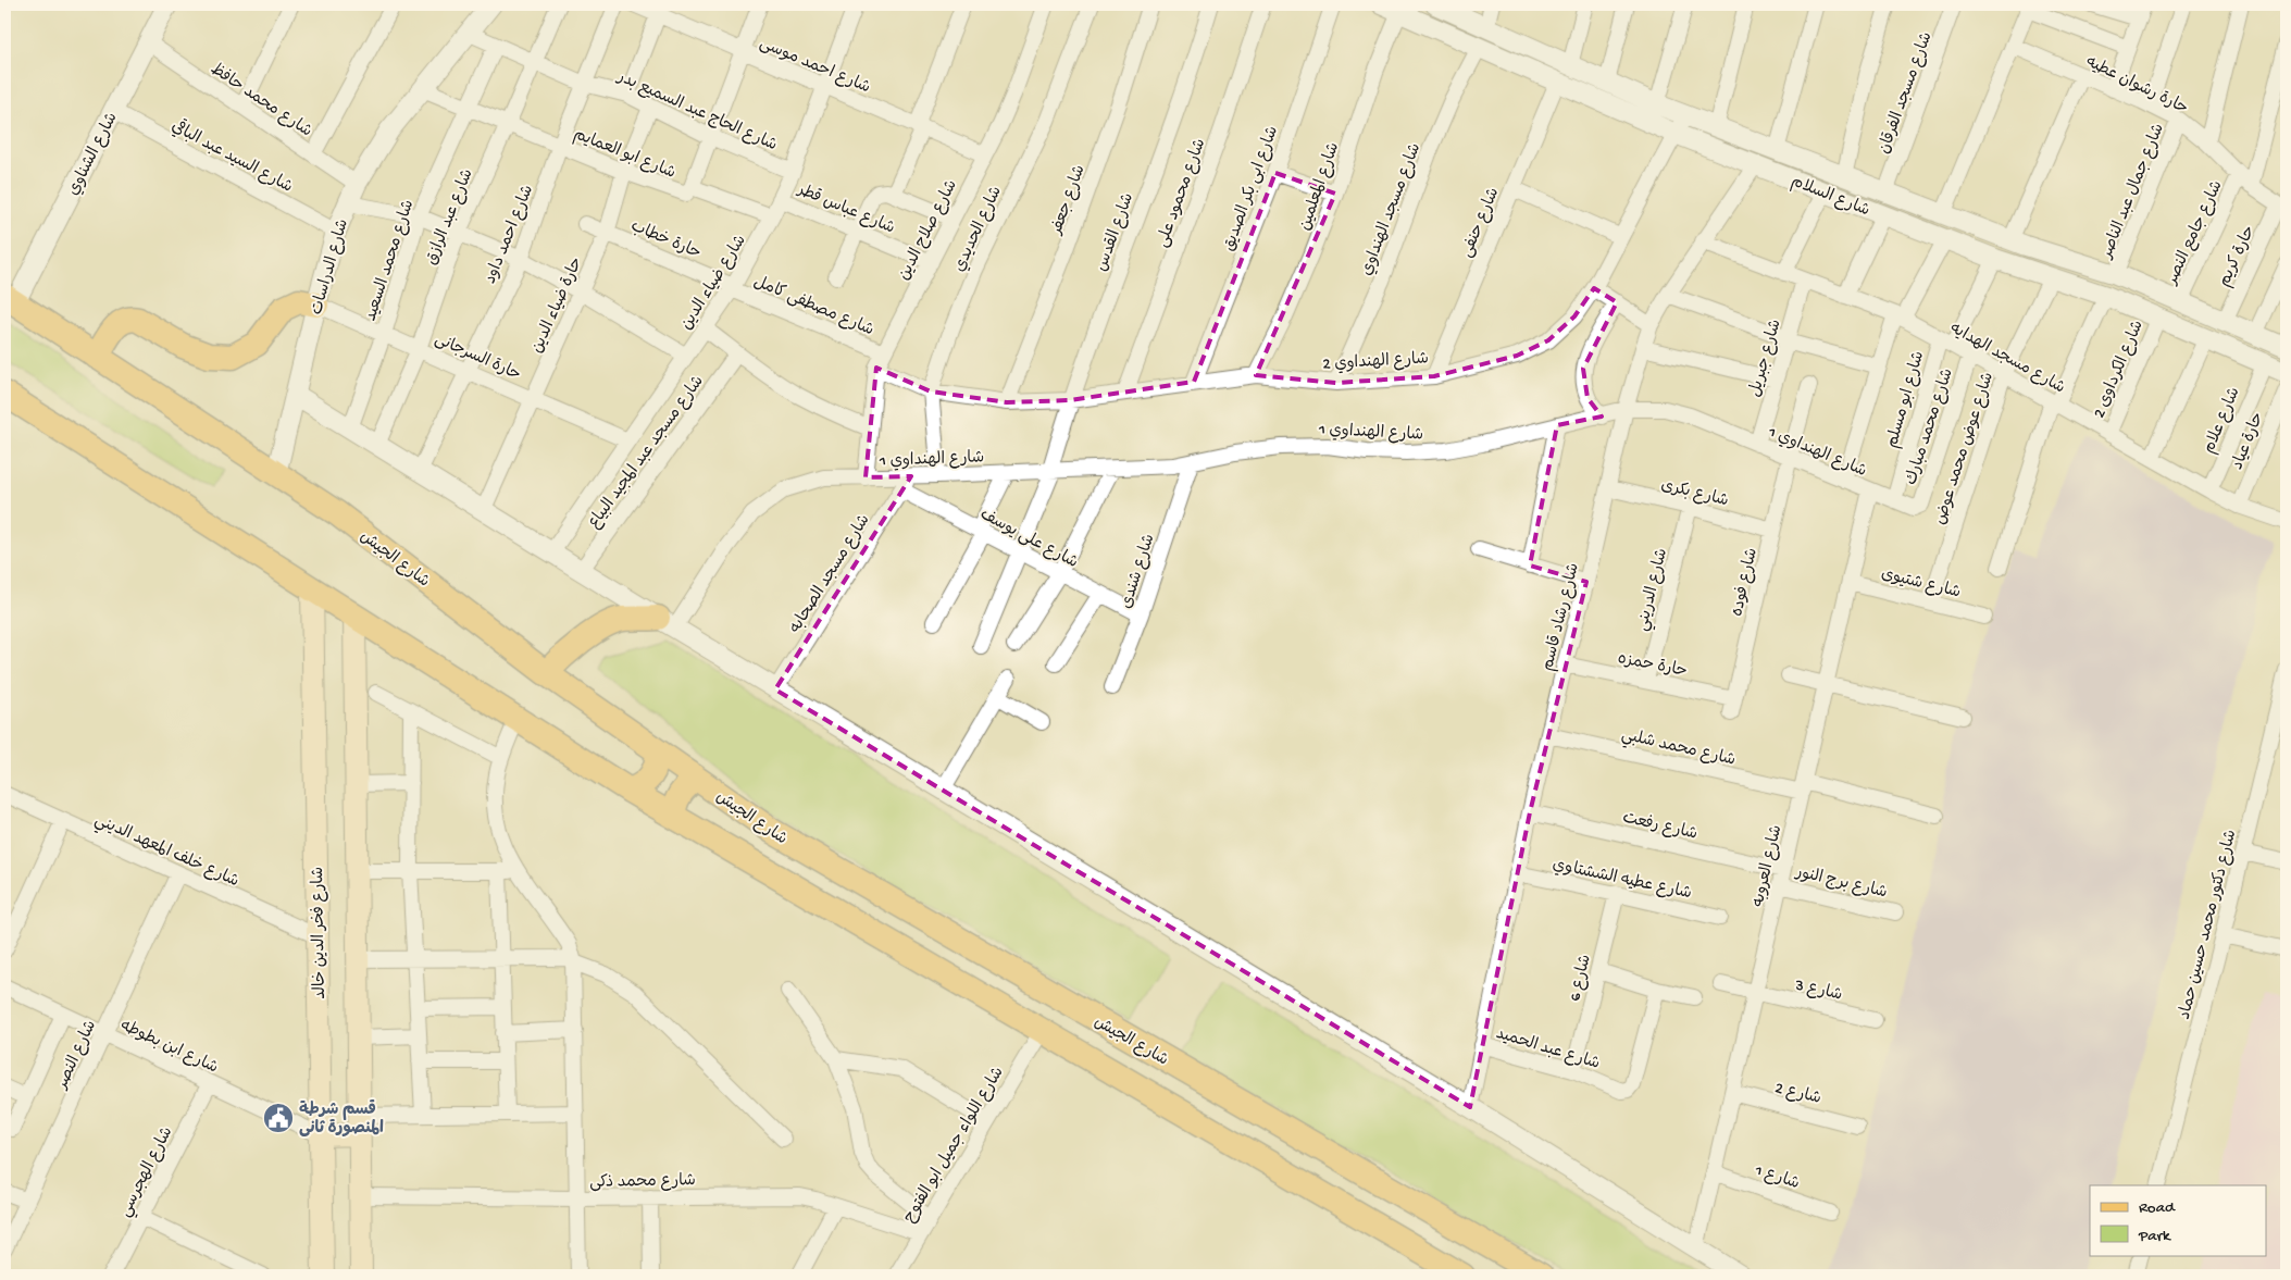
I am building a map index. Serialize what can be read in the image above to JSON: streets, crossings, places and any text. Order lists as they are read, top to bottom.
{
  "streets": {
    "main road": ["شارع الجيش", "شارع فخر الدين خالد"],
    "street": [
      "شارع احمد موسى",
      "حارة رشوان عطيه",
      "شارع مسجد الفرقان",
      "شارع محمد حافظ",
      "شارع الحاج عبد السميع بدر",
      "شارع ابو العمايم",
      "شارع الشناوي",
      "شارع السيد عبد الباقي",
      "شارع المعلمين",
      "شارع ابى بكر الصديق",
      "شارع جمال عبد الناصر",
      "شارع محمود على",
      "شارع السلام",
      "شارع جعفر",
      "شارع عباس قطر",
      "شارع مسجد الهنداوي",
      "شارع عبد الرازق",
      "شارع حنفى",
      "شارع الحديدي",
      "شارع صلاح الدين",
      "شارع القدس",
      "شارع جامع النصر",
      "شارع احمد داود",
      "حارة خطاب",
      "حارة كريم",
      "شارع محمد السعيد",
      "شارع الدراسات",
      "شارع ضياء الدين",
      "حارة ضياء الدين",
      "شارع مصطفى كامل",
      "حارة السرجانى",
      "شارع مسجد الهدايه",
      "شارع جبريل",
      "شارع الهنداوي 2",
      "شارع الكرداوى 2",
      "شارع ابو مسلم",
      "شارع علام",
      "شارع محمد مبارك",
      "شارع الهنداوي 1",
      "حارة عياد",
      "شارع عوض محمد عوض",
      "شارع مسجد عبد المجيد البياع",
      "شارع بكرى",
      "شارع على يوسف",
      "شارع شندى",
      "شارع مسجد الصحابه",
      "شارع فوده",
      "شارع شتيوى",
      "شارع الدريني",
      "شارع رشاد قاسم",
      "حارة حمزه",
      "شارع محمد شلبي",
      "شارع رفعت",
      "شارع خلف المعهد الديني",
      "شارع العروبه",
      "شارع عطيه الششتاوي",
      "شارع برج النور",
      "شارع دكتور محمد حسين حماد",
      "شارع 6",
      "شارع 3",
      "شارع ابن بطوطه",
      "شارع عبد الحميد",
      "شارع النصر",
      "شارع 2",
      "شارع اللواء جميل ابو الفتوح",
      "شارع الهجرسي",
      "شارع 1",
      "شارع محمد ذكى"
    ]
  },
  "crossings": [
    ["شارع احمد موسى", "شارع ابو العمايم"],
    ["شارع احمد موسى", "شارع صلاح الدين"],
    ["شارع احمد موسى", "شارع ضياء الدين"],
    ["حارة رشوان عطيه", "شارع جمال عبد الناصر"],
    ["حارة رشوان عطيه", "شارع جامع النصر"],
    ["حارة رشوان عطيه", "حارة كريم"],
    ["شارع مسجد الفرقان", "شارع السلام"],
    ["شارع محمد حافظ", "شارع الشناوي"],
    ["شارع محمد حافظ", "شارع الدراسات"],
    ["شارع الحاج عبد السميع بدر", "شارع ابو العمايم"],
    ["شارع الحاج عبد السميع بدر", "شارع عبد الرازق"],
    ["شارع الحاج عبد السميع بدر", "شارع احمد داود"],
    ["شارع الحاج عبد السميع بدر", "شارع محمد السعيد"],
    ["شارع الحاج عبد السميع بدر", "شارع الدراسات"],
    ["شارع الحاج عبد السميع بدر", "شارع ضياء الدين"],
    ["شارع الحاج عبد السميع بدر", "حارة ضياء الدين"],
    ["شارع ابو العمايم", "شارع عبد الرازق"],
    ["شارع ابو العمايم", "شارع احمد داود"],
    ["شارع ابو العمايم", "شارع محمد السعيد"],
    ["شارع ابو العمايم", "شارع الدراسات"],
    ["شارع ابو العمايم", "حارة ضياء الدين"],
    ["شارع الشناوي", "شارع السيد عبد الباقي"],
    ["شارع الشناوي", "شارع الجيش"],
    ["شارع السيد عبد الباقي", "شارع الدراسات"],
    ["شارع المعلمين", "شارع السلام"],
    ["شارع المعلمين", "شارع الهنداوي 2"],
    ["شارع ابى بكر الصديق", "شارع الهنداوي 2"],
    ["شارع جمال عبد الناصر", "شارع السلام"],
    ["شارع محمود على", "شارع الهنداوي 2"],
    ["شارع السلام", "شارع مسجد الهنداوي"],
    ["شارع السلام", "شارع حنفى"],
    ["شارع السلام", "شارع جامع النصر"],
    ["شارع السلام", "حارة كريم"],
    ["شارع السلام", "شارع الهنداوي 2"],
    ["شارع السلام", "شارع الكرداوى 2"],
    ["شارع السلام", "شارع ابو مسلم"],
    ["شارع السلام", "شارع علام"],
    ["شارع السلام", "شارع عوض محمد عوض"],
    ["شارع السلام", "شارع رشاد قاسم"],
    ["شارع جعفر", "شارع الهنداوي 2"],
    ["شارع عباس قطر", "شارع صلاح الدين"],
    ["شارع عباس قطر", "شارع ضياء الدين"],
    ["شارع مسجد الهنداوي", "شارع الهنداوي 2"],
    ["شارع عبد الرازق", "حارة السرجانى"],
    ["شارع حنفى", "شارع الهنداوي 2"],
    ["شارع الحديدي", "شارع الهنداوي 2"],
    ["شارع الحديدي", "شارع الهنداوي 1"],
    ["شارع صلاح الدين", "شارع مصطفى كامل"],
    ["شارع صلاح الدين", "شارع الهنداوي 2"],
    ["شارع صلاح الدين", "شارع الهنداوي 1"],
    ["شارع القدس", "شارع الهنداوي 2"],
    ["شارع القدس", "شارع الهنداوي 1"],
    ["شارع القدس", "شارع على يوسف"],
    ["شارع احمد داود", "حارة السرجانى"],
    ["حارة خطاب", "شارع ضياء الدين"],
    ["حارة خطاب", "حارة ضياء الدين"],
    ["حارة خطاب", "شارع مصطفى كامل"],
    ["شارع محمد السعيد", "حارة السرجانى"],
    ["شارع الدراسات", "حارة السرجانى"],
    ["شارع الدراسات", "شارع الجيش"],
    ["شارع ضياء الدين", "شارع مصطفى كامل"],
    ["شارع ضياء الدين", "حارة السرجانى"],
    ["حارة ضياء الدين", "حارة السرجانى"],
    ["شارع مسجد الهدايه", "شارع جبريل"],
    ["شارع مسجد الهدايه", "شارع الكرداوى 2"],
    ["شارع مسجد الهدايه", "شارع ابو مسلم"],
    ["شارع مسجد الهدايه", "شارع علام"],
    ["شارع مسجد الهدايه", "شارع محمد مبارك"],
    ["شارع مسجد الهدايه", "حارة عياد"],
    ["شارع مسجد الهدايه", "شارع عوض محمد عوض"],
    ["شارع مسجد الهدايه", "شارع رشاد قاسم"],
    ["شارع جبريل", "شارع الهنداوي 1"],
    ["شارع ابو مسلم", "شارع الهنداوي 1"],
    ["شارع محمد مبارك", "شارع الهنداوي 1"],
    ["شارع الهنداوي 1", "شارع شندى"],
    ["شارع الهنداوي 1", "شارع مسجد الصحابه"],
    ["شارع الهنداوي 1", "شارع فوده"],
    ["شارع الهنداوي 1", "شارع رشاد قاسم"],
    ["شارع الهنداوي 1", "شارع العروبه"],
    ["شارع عوض محمد عوض", "شارع شتيوى"],
    ["شارع بكرى", "شارع فوده"],
    ["شارع بكرى", "شارع الدريني"],
    ["شارع بكرى", "شارع رشاد قاسم"],
    ["شارع على يوسف", "شارع شندى"],
    ["شارع على يوسف", "شارع مسجد الصحابه"],
    ["شارع فوده", "حارة حمزه"],
    ["شارع شتيوى", "شارع العروبه"],
    ["شارع الدريني", "حارة حمزه"],
    ["شارع رشاد قاسم", "حارة حمزه"],
    ["شارع رشاد قاسم", "شارع محمد شلبي"],
    ["شارع رشاد قاسم", "شارع رفعت"],
    ["شارع رشاد قاسم", "شارع عطيه الششتاوي"],
    ["شارع رشاد قاسم", "شارع عبد الحميد"],
    ["شارع محمد شلبي", "شارع العروبه"],
    ["شارع رفعت", "شارع العروبه"],
    ["شارع خلف المعهد الديني", "شارع فخر الدين خالد"],
    ["شارع خلف المعهد الديني", "شارع النصر"],
    ["شارع العروبه", "شارع برج النور"],
    ["شارع العروبه", "شارع 3"],
    ["شارع العروبه", "شارع 2"],
    ["شارع العروبه", "شارع 1"],
    ["شارع عطيه الششتاوي", "شارع 6"],
    ["شارع فخر الدين خالد", "شارع ابن بطوطه"],
    ["شارع 6", "شارع عبد الحميد"],
    ["شارع ابن بطوطه", "شارع النصر"],
    ["شارع ابن بطوطه", "شارع الهجرسي"],
    ["شارع اللواء جميل ابو الفتوح", "شارع محمد ذكى"]
  ],
  "places": {
    "public building": ["قسم شرطة المنصورة ثانى"]
  },
  "legend": ["Road", "Park"]
}
